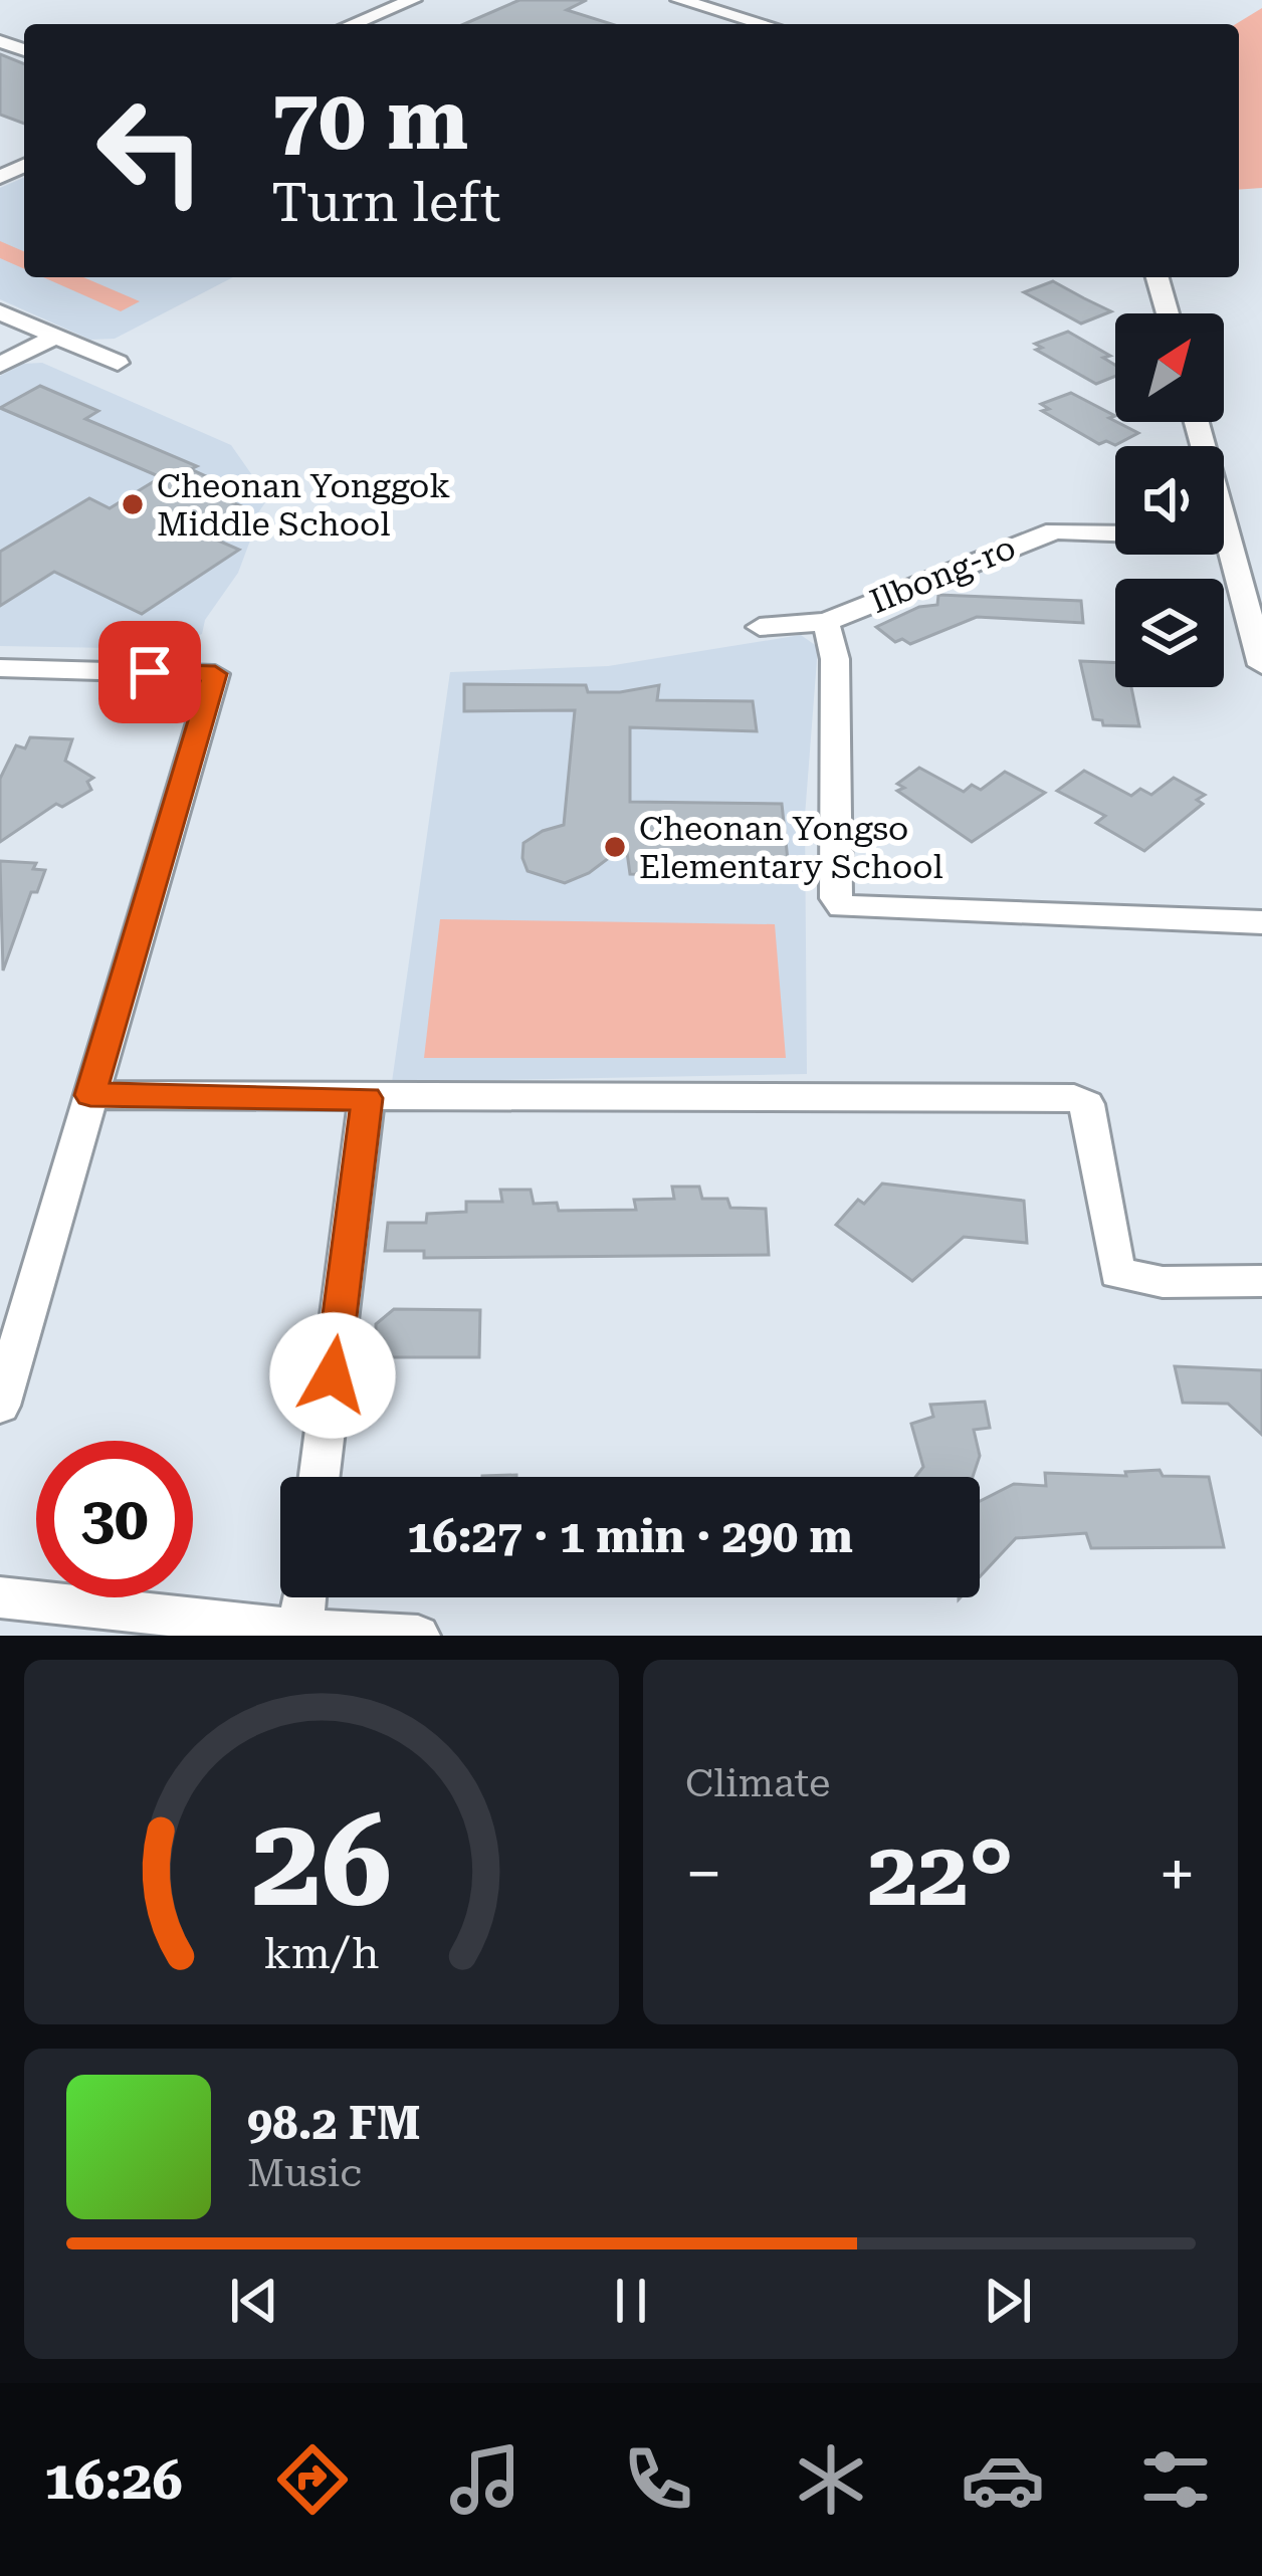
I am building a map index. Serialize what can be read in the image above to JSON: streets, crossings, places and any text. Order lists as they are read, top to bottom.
{
  "streets": {
    "street": ["Ilbong-ro"]
  },
  "places": ["Cheonan Yonggok Middle School", "Cheonan Yongso Elementary School"],
  "north": "top right",
  "page": {
    "turn": ["70 m", "Turn left"],
    "limit": "30",
    "trip": "16:27 · 1 min · 290 m",
    "tile": "Climate",
    "heat": ["−", "22°", "+"],
    "song": ["98.2 FM", "Music"],
    "tabs": "16:26",
    "gauge": ["26", "km/h"]
  }
}
